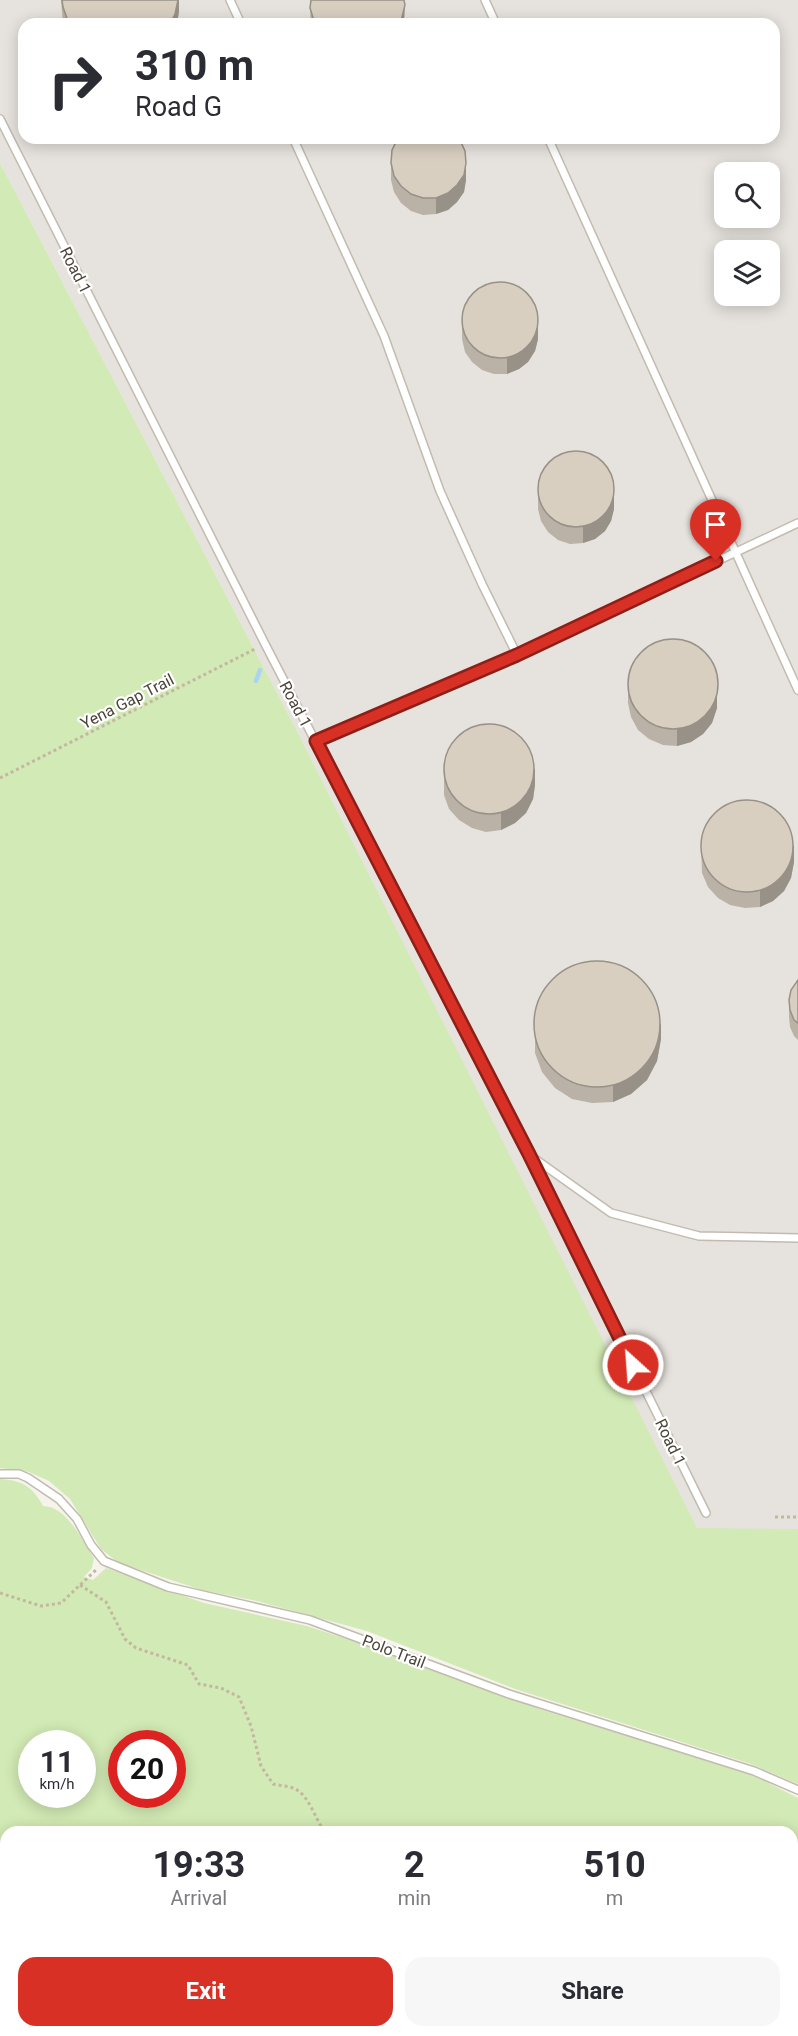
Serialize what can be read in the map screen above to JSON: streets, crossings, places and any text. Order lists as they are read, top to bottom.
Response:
{
  "streets": {
    "lane": ["Road 1", "Polo Trail"],
    "path": ["Yena Gap Trail"]
  },
  "crossings": [
    ["Road 1", "Yena Gap Trail"]
  ],
  "page": {
    "turn": ["310 m", "Road G"],
    "speed": "11 km/h",
    "limit": "20",
    "eta": [
      "19:33",
      "Arrival",
      "2",
      "min",
      "510",
      "m"
    ],
    "buttons": ["Exit", "Share"]
  }
}
